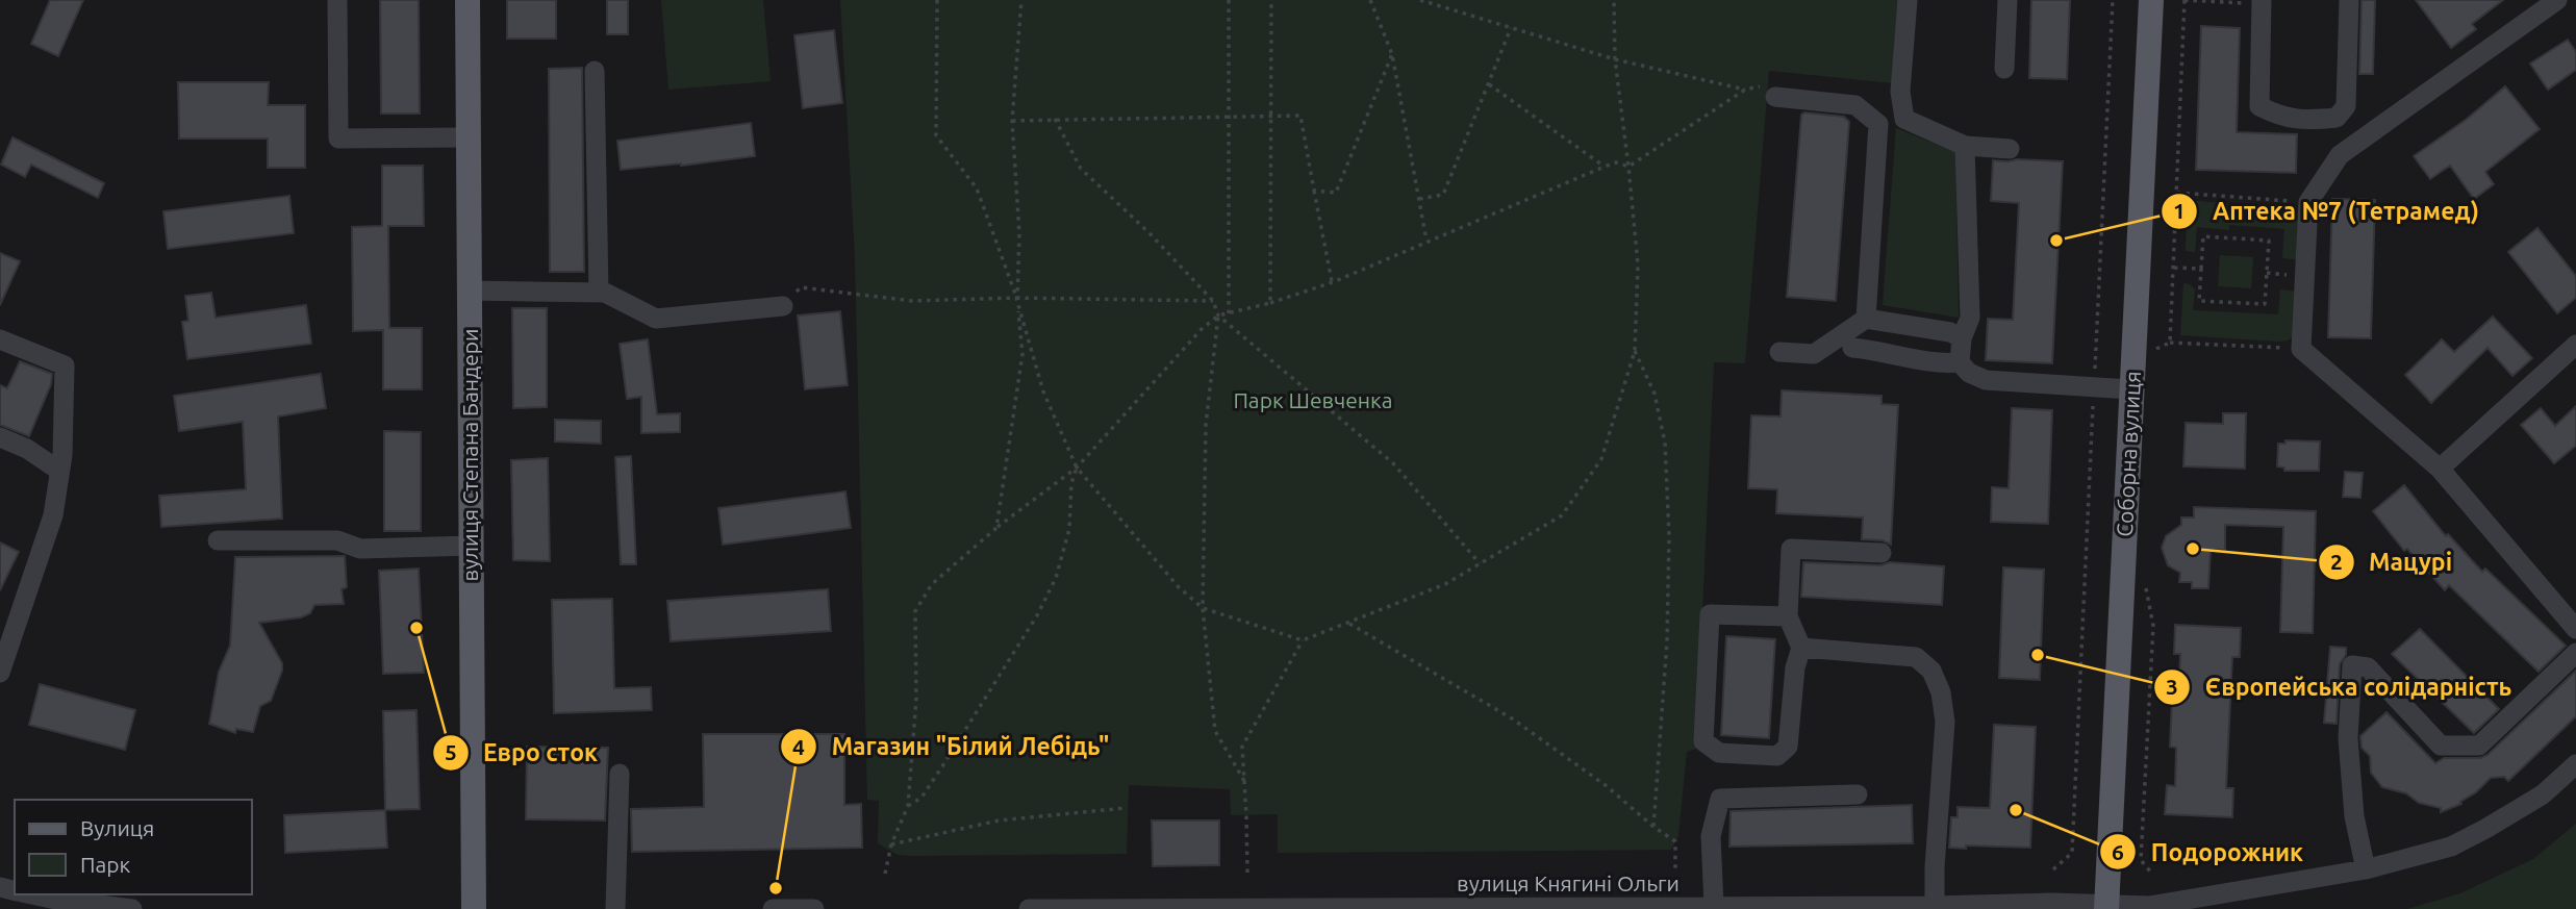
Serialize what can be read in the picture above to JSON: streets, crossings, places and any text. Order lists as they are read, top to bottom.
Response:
{
  "streets": {
    "main road": ["Соборна вулиця", "вулиця Степана Бандери"],
    "street": ["вулиця Княгині Ольги"]
  },
  "crossings": [
    ["Соборна вулиця", "вулиця Княгині Ольги"]
  ],
  "parks": ["Парк Шевченка"],
  "places": [
    "Аптека №7 (Тетрамед)",
    "Мацурі",
    "Евро сток",
    "Європейська солідарність",
    "Подорожник",
    "Магазин \"Білий Лебідь\""
  ],
  "legend": ["Вулиця", "Парк"]
}
